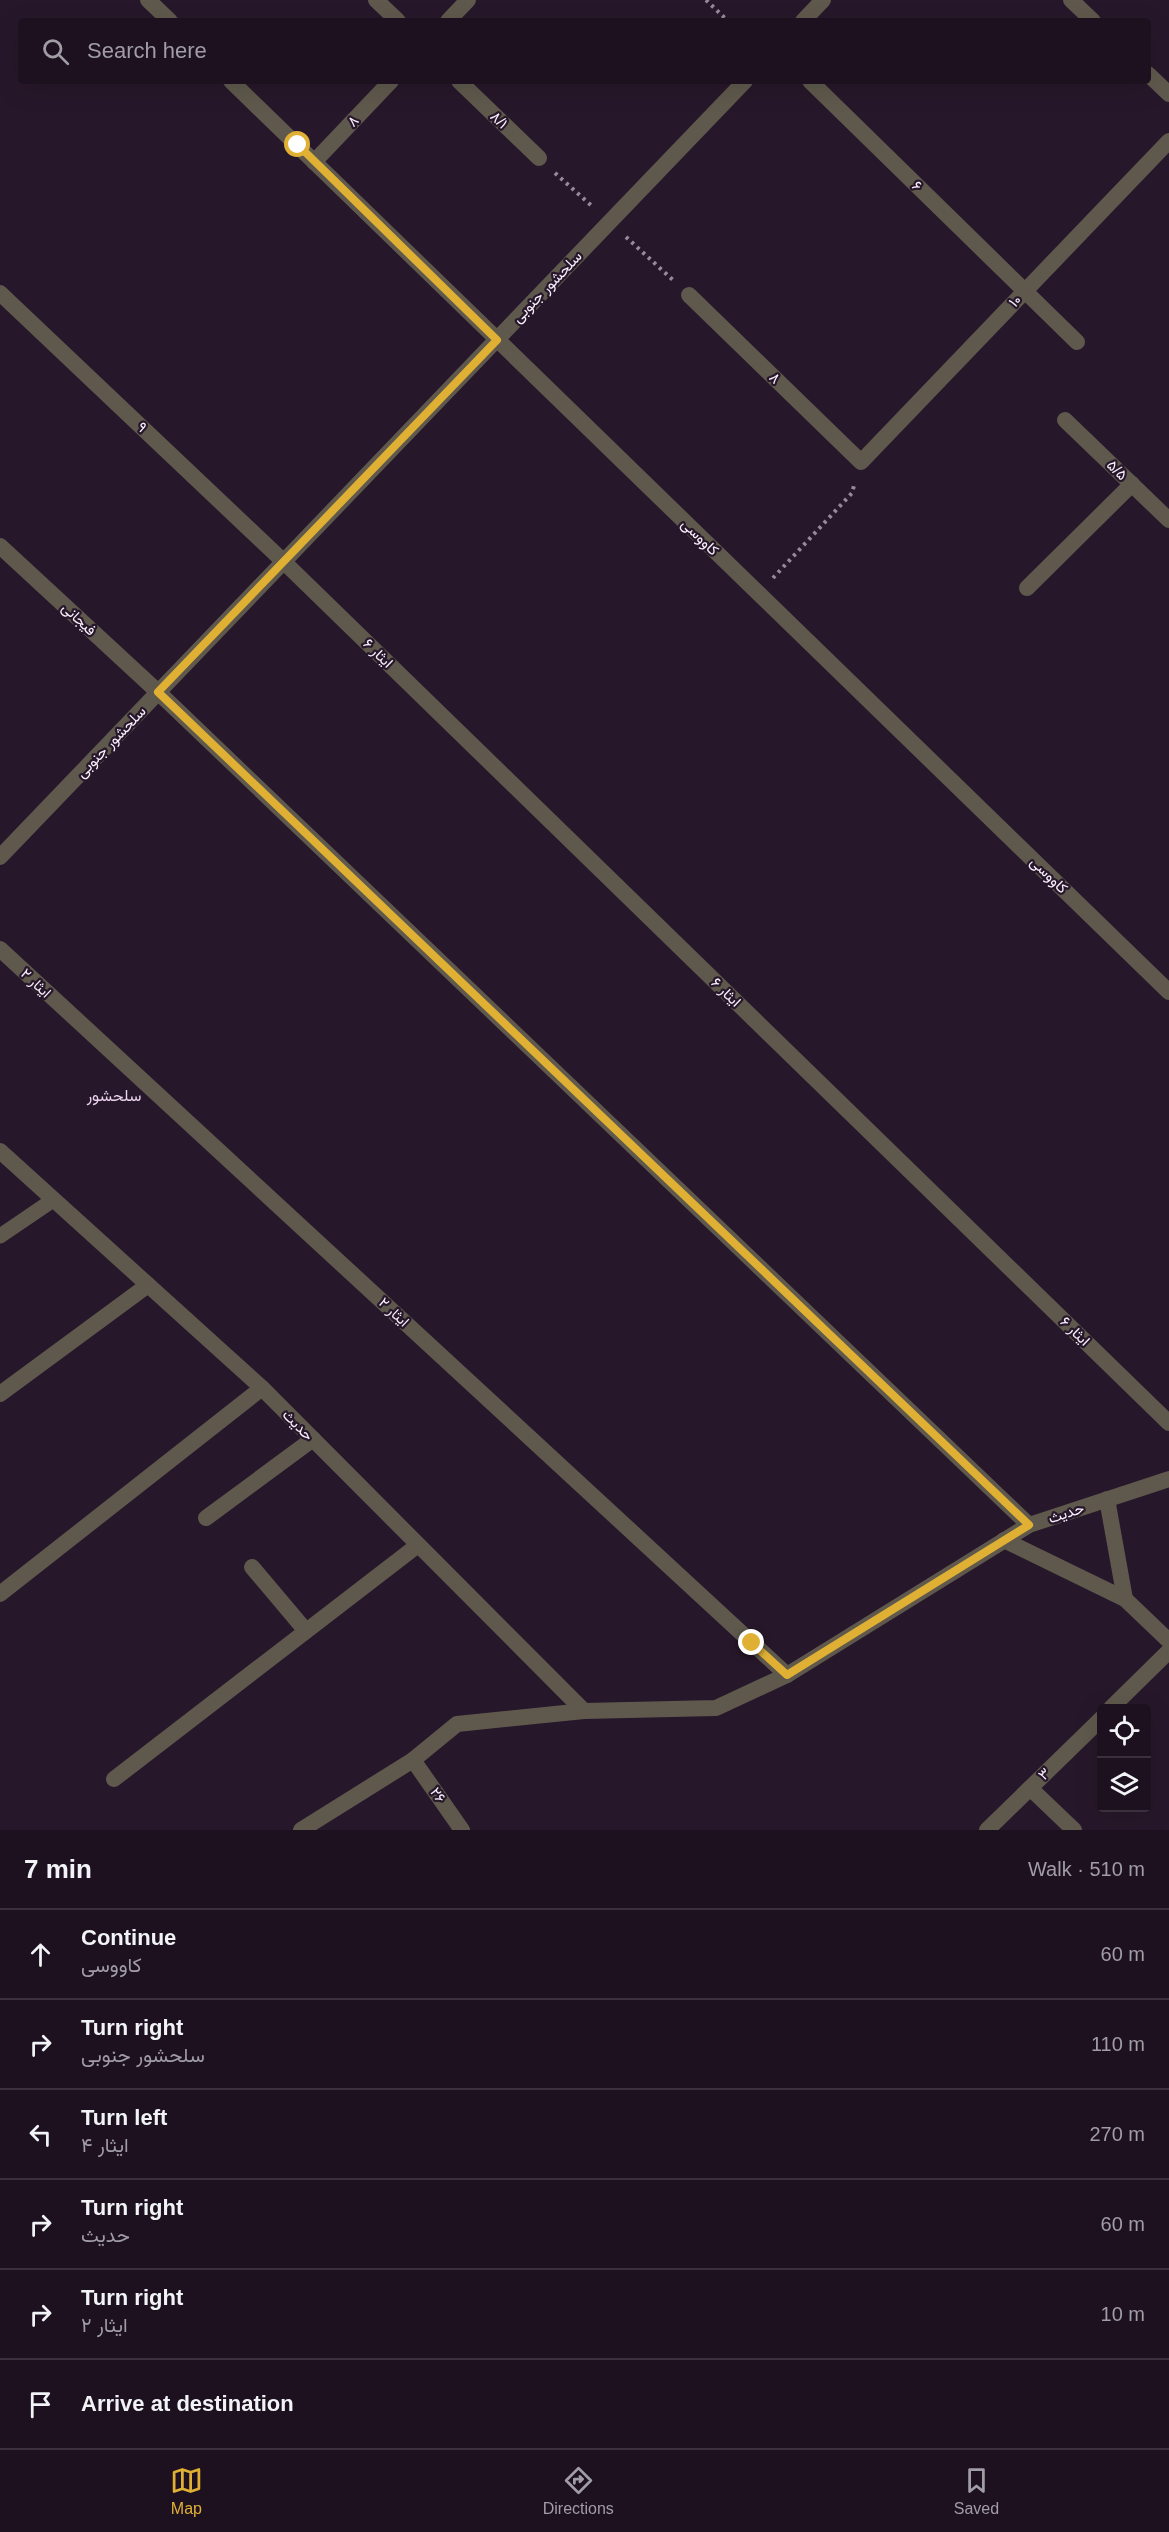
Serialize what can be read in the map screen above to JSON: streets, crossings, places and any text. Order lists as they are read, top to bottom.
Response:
{
  "streets": {
    "street": [
      "۸/۱",
      "۸",
      "۶",
      "سلحشور جنوبی",
      "۱۰",
      "۹",
      "۵/۵",
      "کاووسی",
      "فیجانی",
      "ایثار ۶",
      "ایثار ۲",
      "حدیث",
      "۳",
      "۲۶"
    ]
  },
  "crossings": [
    ["۸", "۱۰"],
    ["۸", "کاووسی"],
    ["۶", "۱۰"],
    ["سلحشور جنوبی", "۹"],
    ["سلحشور جنوبی", "کاووسی"],
    ["سلحشور جنوبی", "فیجانی"],
    ["سلحشور جنوبی", "ایثار ۶"],
    ["۹", "ایثار ۶"],
    ["فیجانی", "حدیث"],
    ["ایثار ۲", "حدیث"],
    ["حدیث", "۲۶"]
  ],
  "districts": ["سلحشور"],
  "page": {
    "search": "Search here",
    "heading": ["7 min", "Walk · 510 m"],
    "list": [
      ["Continue", "کاووسی", "60 m"],
      ["Turn right", "سلحشور جنوبی", "110 m"],
      ["Turn left", "ایثار ۴", "270 m"],
      ["Turn right", "حدیث", "60 m"],
      ["Turn right", "ایثار ۲", "10 m"],
      "Arrive at destination"
    ],
    "nav": ["Map", "Directions", "Saved"]
  }
}
